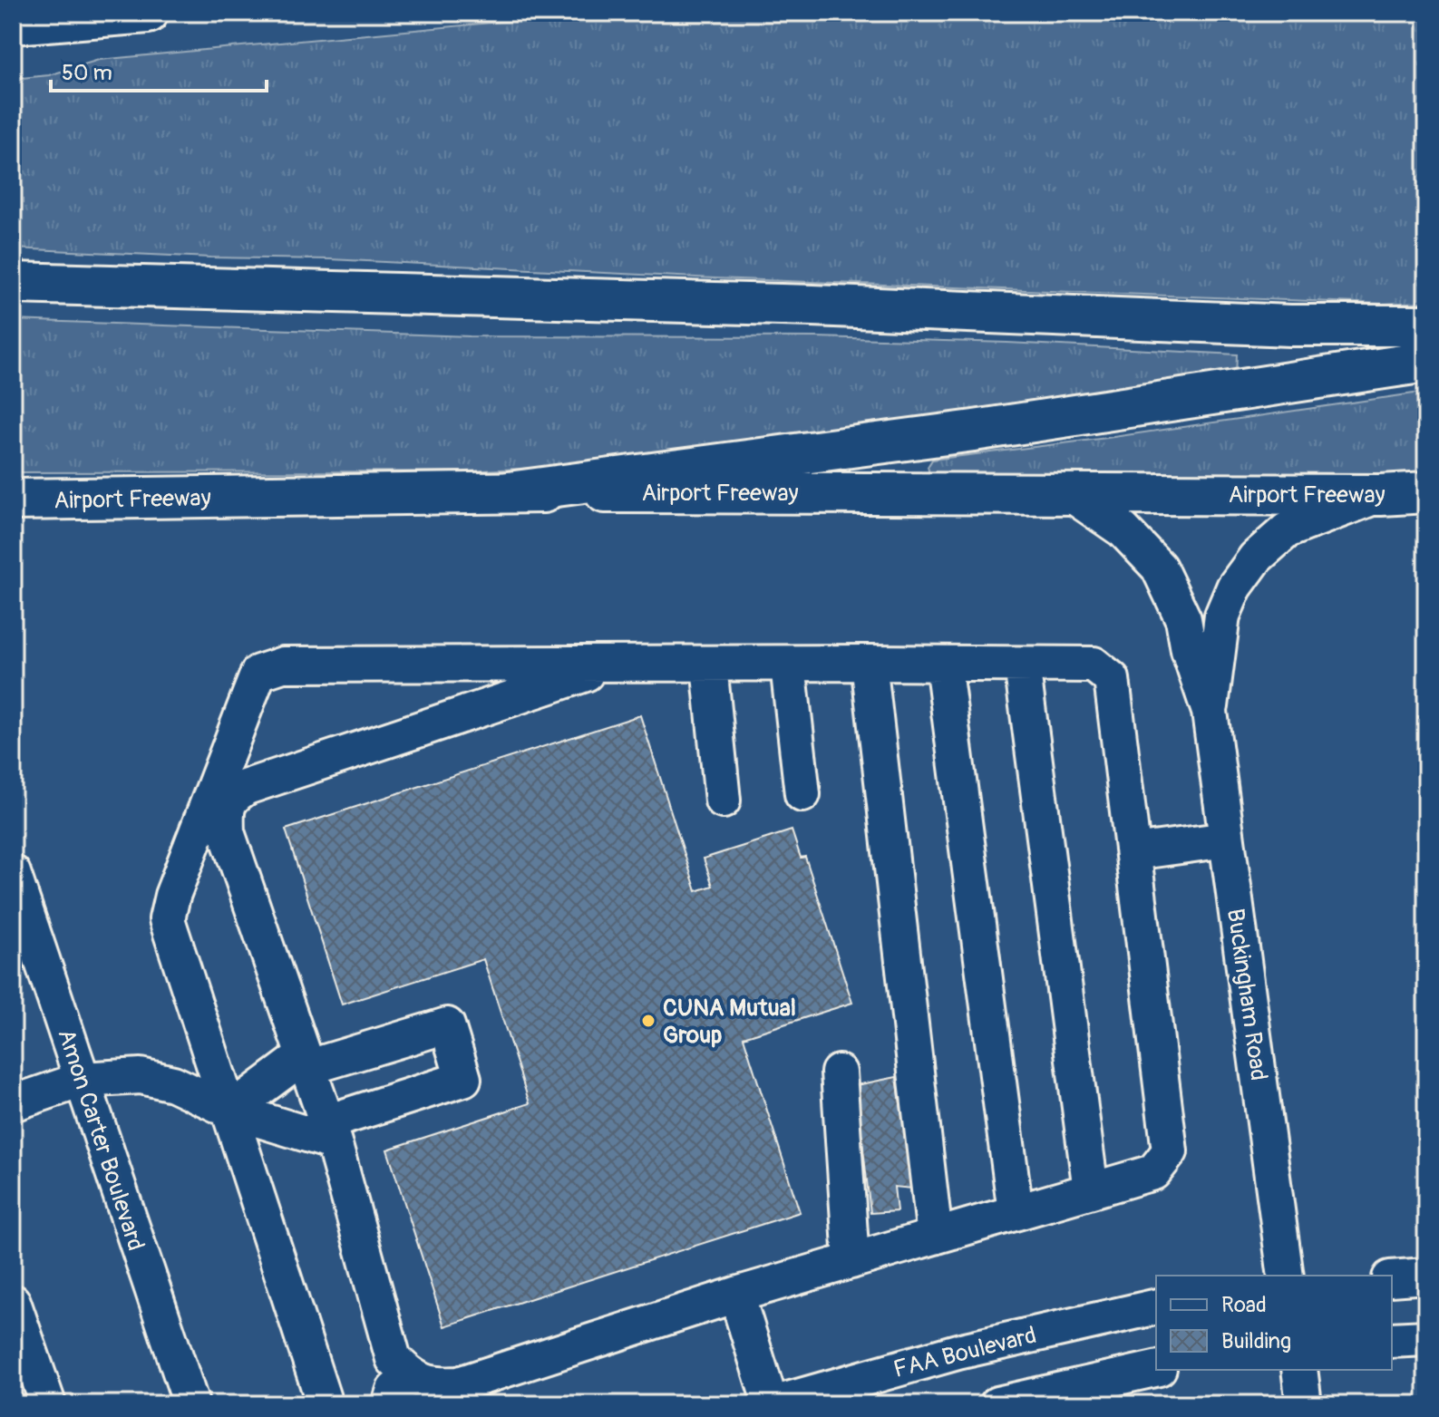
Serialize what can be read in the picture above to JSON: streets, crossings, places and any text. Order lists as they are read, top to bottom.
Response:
{
  "streets": {
    "main road": ["Airport Freeway"],
    "street": ["Buckingham Road", "Amon Carter Boulevard", "FAA Boulevard"]
  },
  "crossings": [
    ["Airport Freeway", "Buckingham Road"]
  ],
  "places": ["CUNA Mutual Group"],
  "legend": ["Road", "Building"],
  "scale_bar": "50 m"
}
